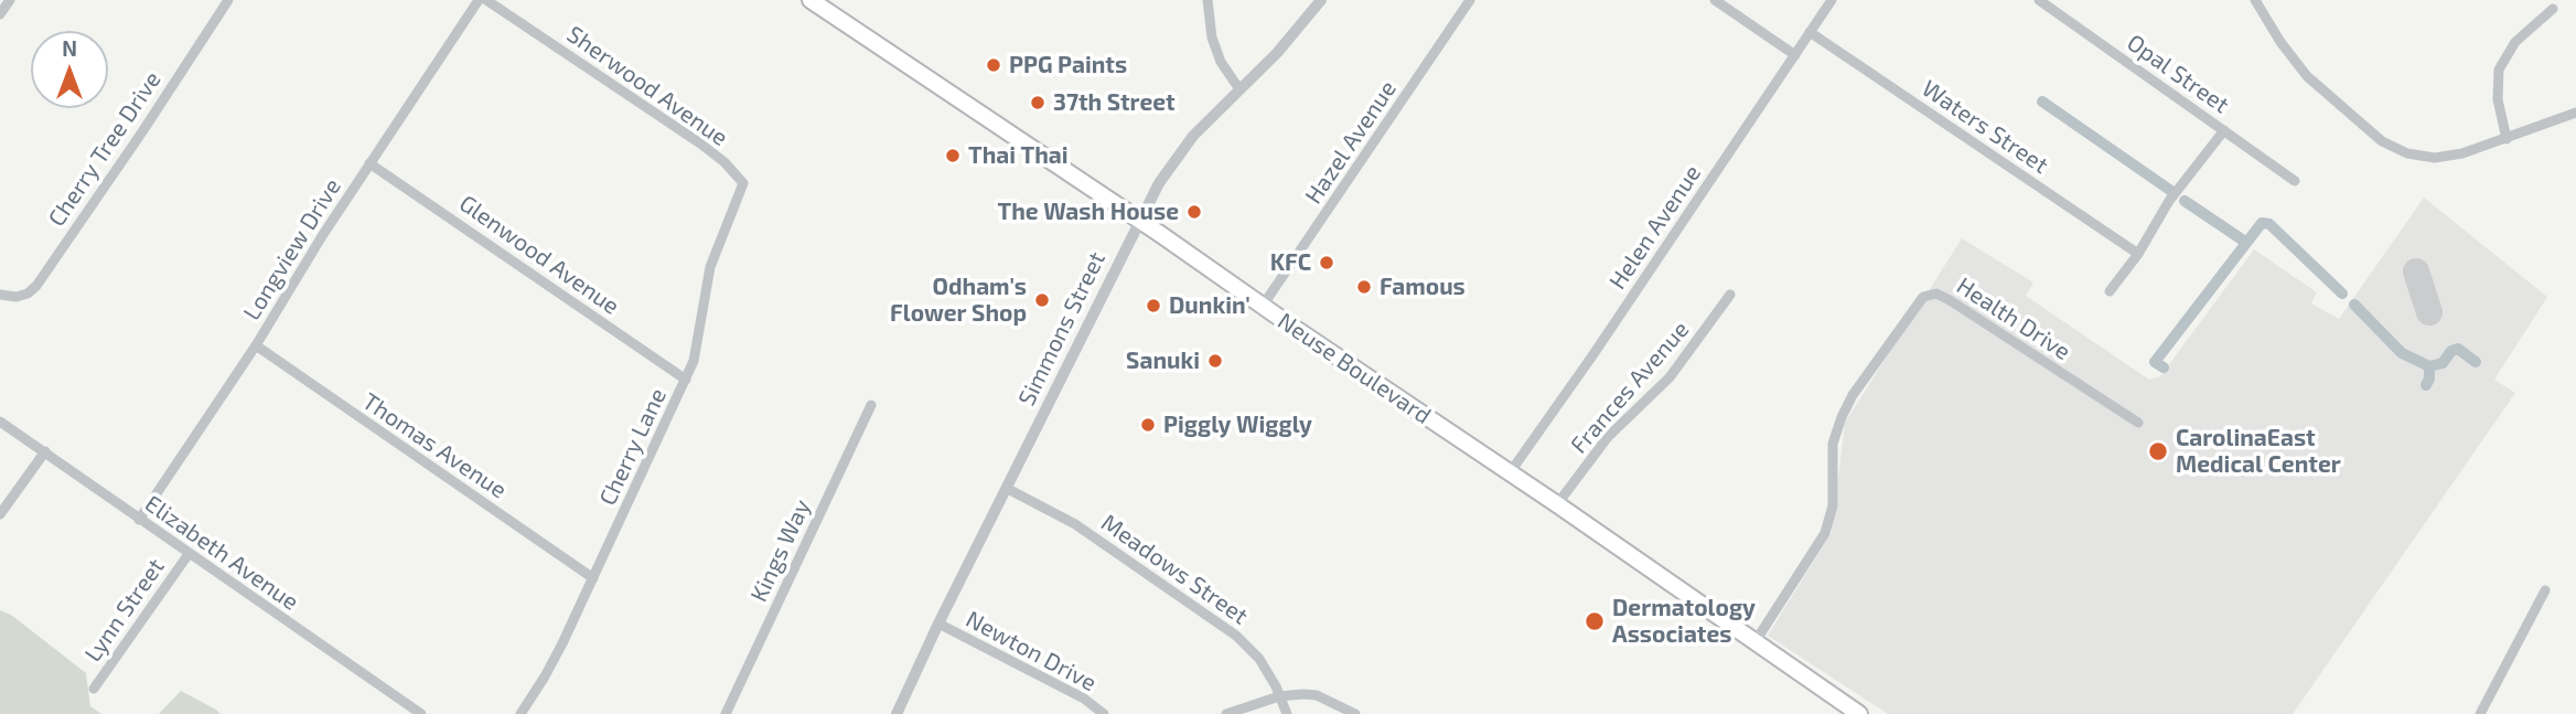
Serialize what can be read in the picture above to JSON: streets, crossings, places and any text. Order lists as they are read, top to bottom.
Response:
{
  "streets": {
    "main road": ["Neuse Boulevard"],
    "street": [
      "Opal Street",
      "Sherwood Avenue",
      "Waters Street",
      "Hazel Avenue",
      "Cherry Tree Drive",
      "Helen Avenue",
      "Longview Drive",
      "Glenwood Avenue",
      "Health Drive",
      "Simmons Street",
      "Frances Avenue",
      "Thomas Avenue",
      "Cherry Lane",
      "Kings Way",
      "Elizabeth Avenue",
      "Meadows Street",
      "Lynn Street",
      "Newton Drive"
    ]
  },
  "crossings": [
    ["Sherwood Avenue", "Cherry Lane"],
    ["Waters Street", "Helen Avenue"],
    ["Hazel Avenue", "Neuse Boulevard"],
    ["Helen Avenue", "Neuse Boulevard"],
    ["Longview Drive", "Glenwood Avenue"],
    ["Longview Drive", "Thomas Avenue"],
    ["Longview Drive", "Elizabeth Avenue"],
    ["Glenwood Avenue", "Cherry Lane"],
    ["Health Drive", "Neuse Boulevard"],
    ["Simmons Street", "Neuse Boulevard"],
    ["Simmons Street", "Meadows Street"],
    ["Simmons Street", "Newton Drive"],
    ["Neuse Boulevard", "Frances Avenue"],
    ["Thomas Avenue", "Cherry Lane"],
    ["Elizabeth Avenue", "Lynn Street"]
  ],
  "places": [
    "PPG Paints",
    "37th Street",
    "Thai Thai",
    "The Wash House",
    "KFC",
    "Famous",
    "Odham's Flower Shop",
    "Dunkin'",
    "Sanuki",
    "Piggly Wiggly",
    "CarolinaEast Medical Center",
    "Dermatology Associates"
  ],
  "north": "top"
}
